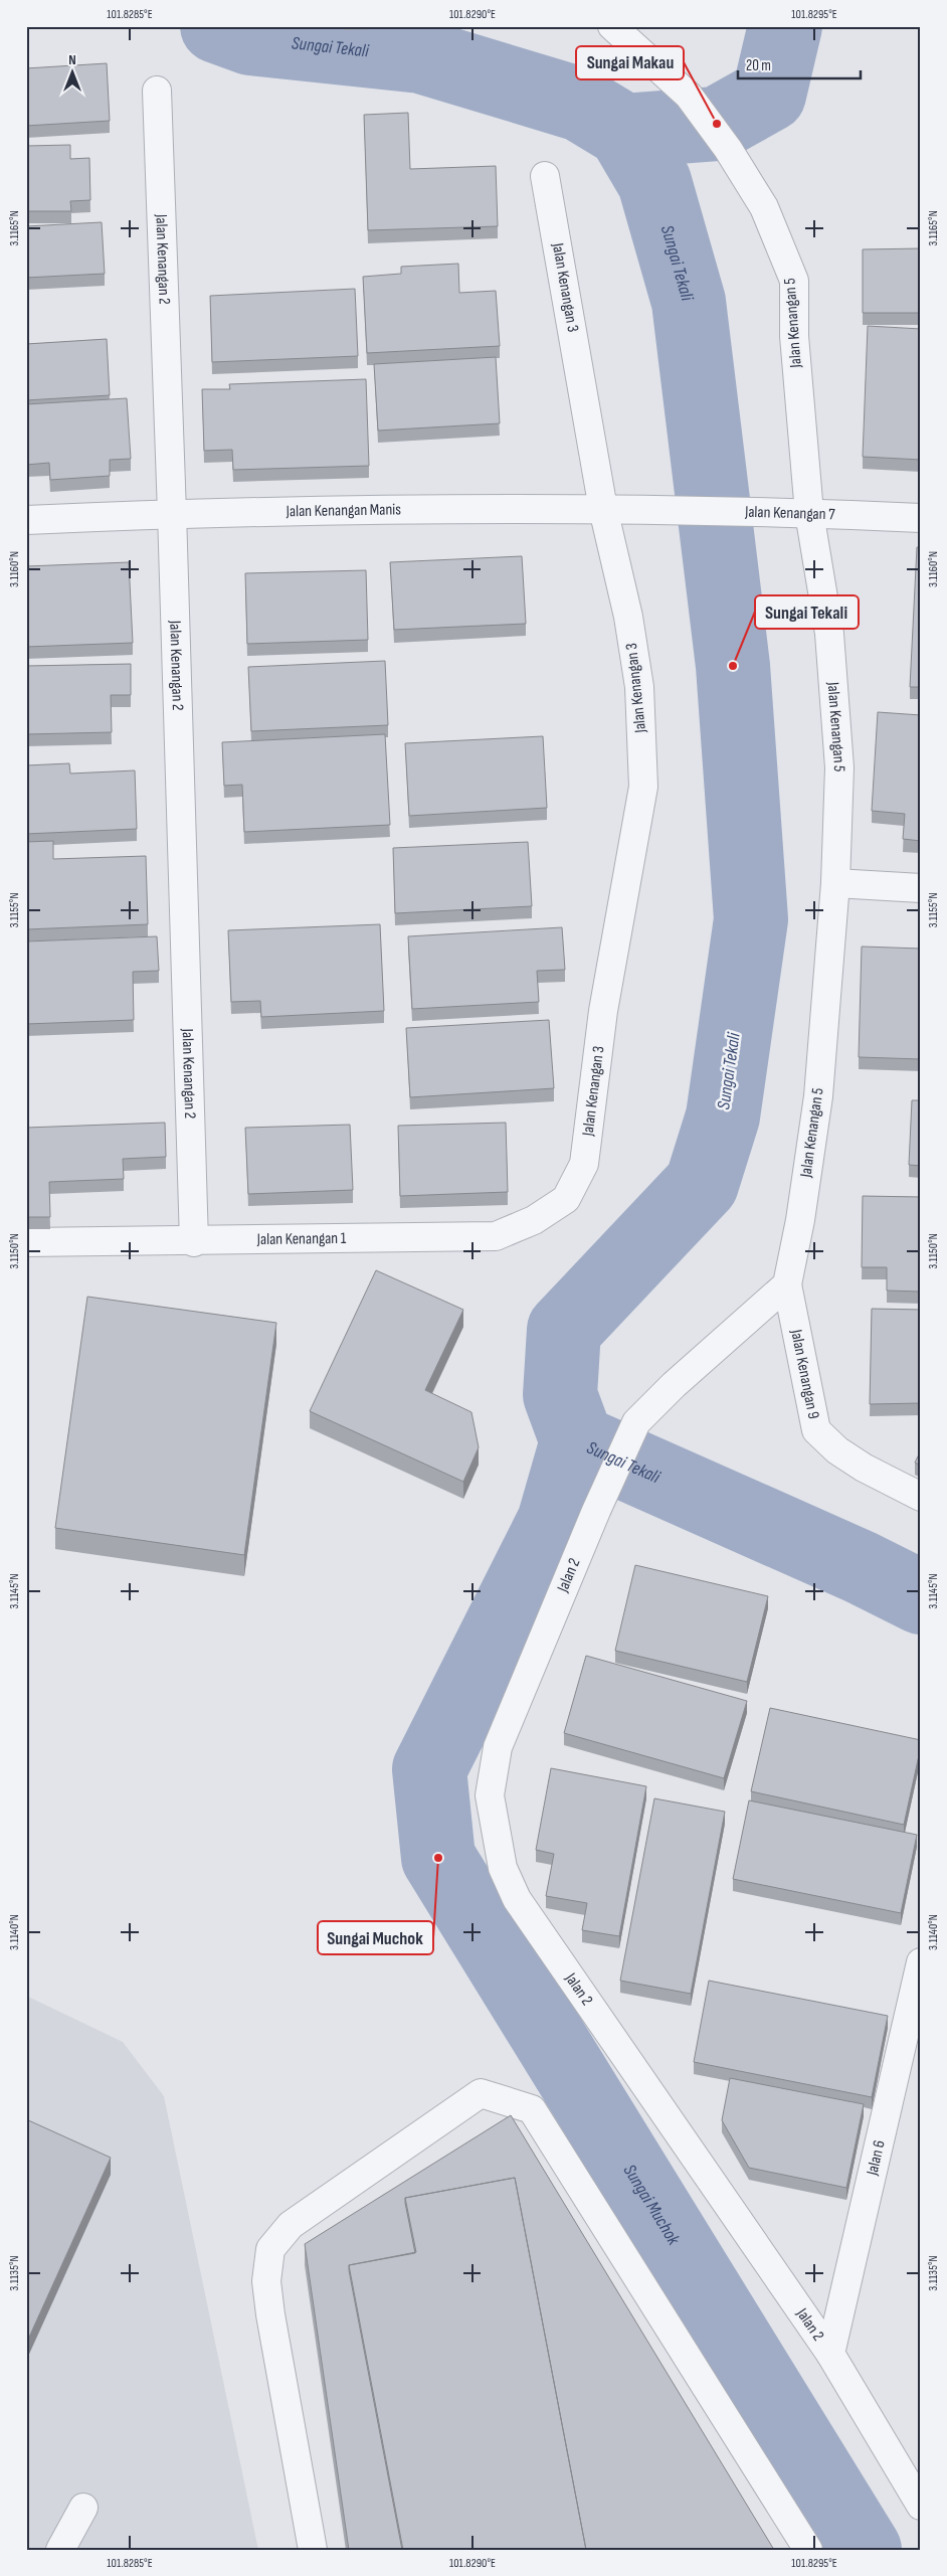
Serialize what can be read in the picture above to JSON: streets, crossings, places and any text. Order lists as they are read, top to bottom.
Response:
{
  "streets": {
    "street": [
      "Jalan Kenangan 2",
      "Jalan Kenangan 3",
      "Jalan Kenangan 5",
      "Jalan Kenangan Manis",
      "Jalan Kenangan 7",
      "Jalan Kenangan 1",
      "Jalan Kenangan 9",
      "Jalan 2",
      "Jalan 6"
    ]
  },
  "crossings": [
    ["Jalan Kenangan 2", "Jalan Kenangan Manis"],
    ["Jalan Kenangan 2", "Jalan Kenangan 1"],
    ["Jalan Kenangan 3", "Jalan Kenangan Manis"],
    ["Jalan Kenangan 3", "Jalan Kenangan 1"],
    ["Jalan Kenangan 5", "Jalan Kenangan 7"],
    ["Jalan Kenangan 5", "Jalan Kenangan 9"],
    ["Jalan Kenangan 5", "Jalan 2"],
    ["Jalan Kenangan Manis", "Jalan Kenangan 7"],
    ["Jalan Kenangan 9", "Jalan 2"],
    ["Jalan 2", "Jalan 6"]
  ],
  "water": ["Sungai Tekali", "Sungai Muchok"],
  "places": ["Sungai Makau", "Sungai Tekali", "Sungai Muchok"],
  "scale_bar": "20 m",
  "north": "top",
  "coordinates": [
    "101.8285°E",
    "101.8290°E",
    "101.8295°E",
    "3.1165°N",
    "3.1160°N",
    "3.1155°N",
    "3.1150°N",
    "3.1145°N",
    "3.1140°N",
    "3.1135°N"
  ]
}
